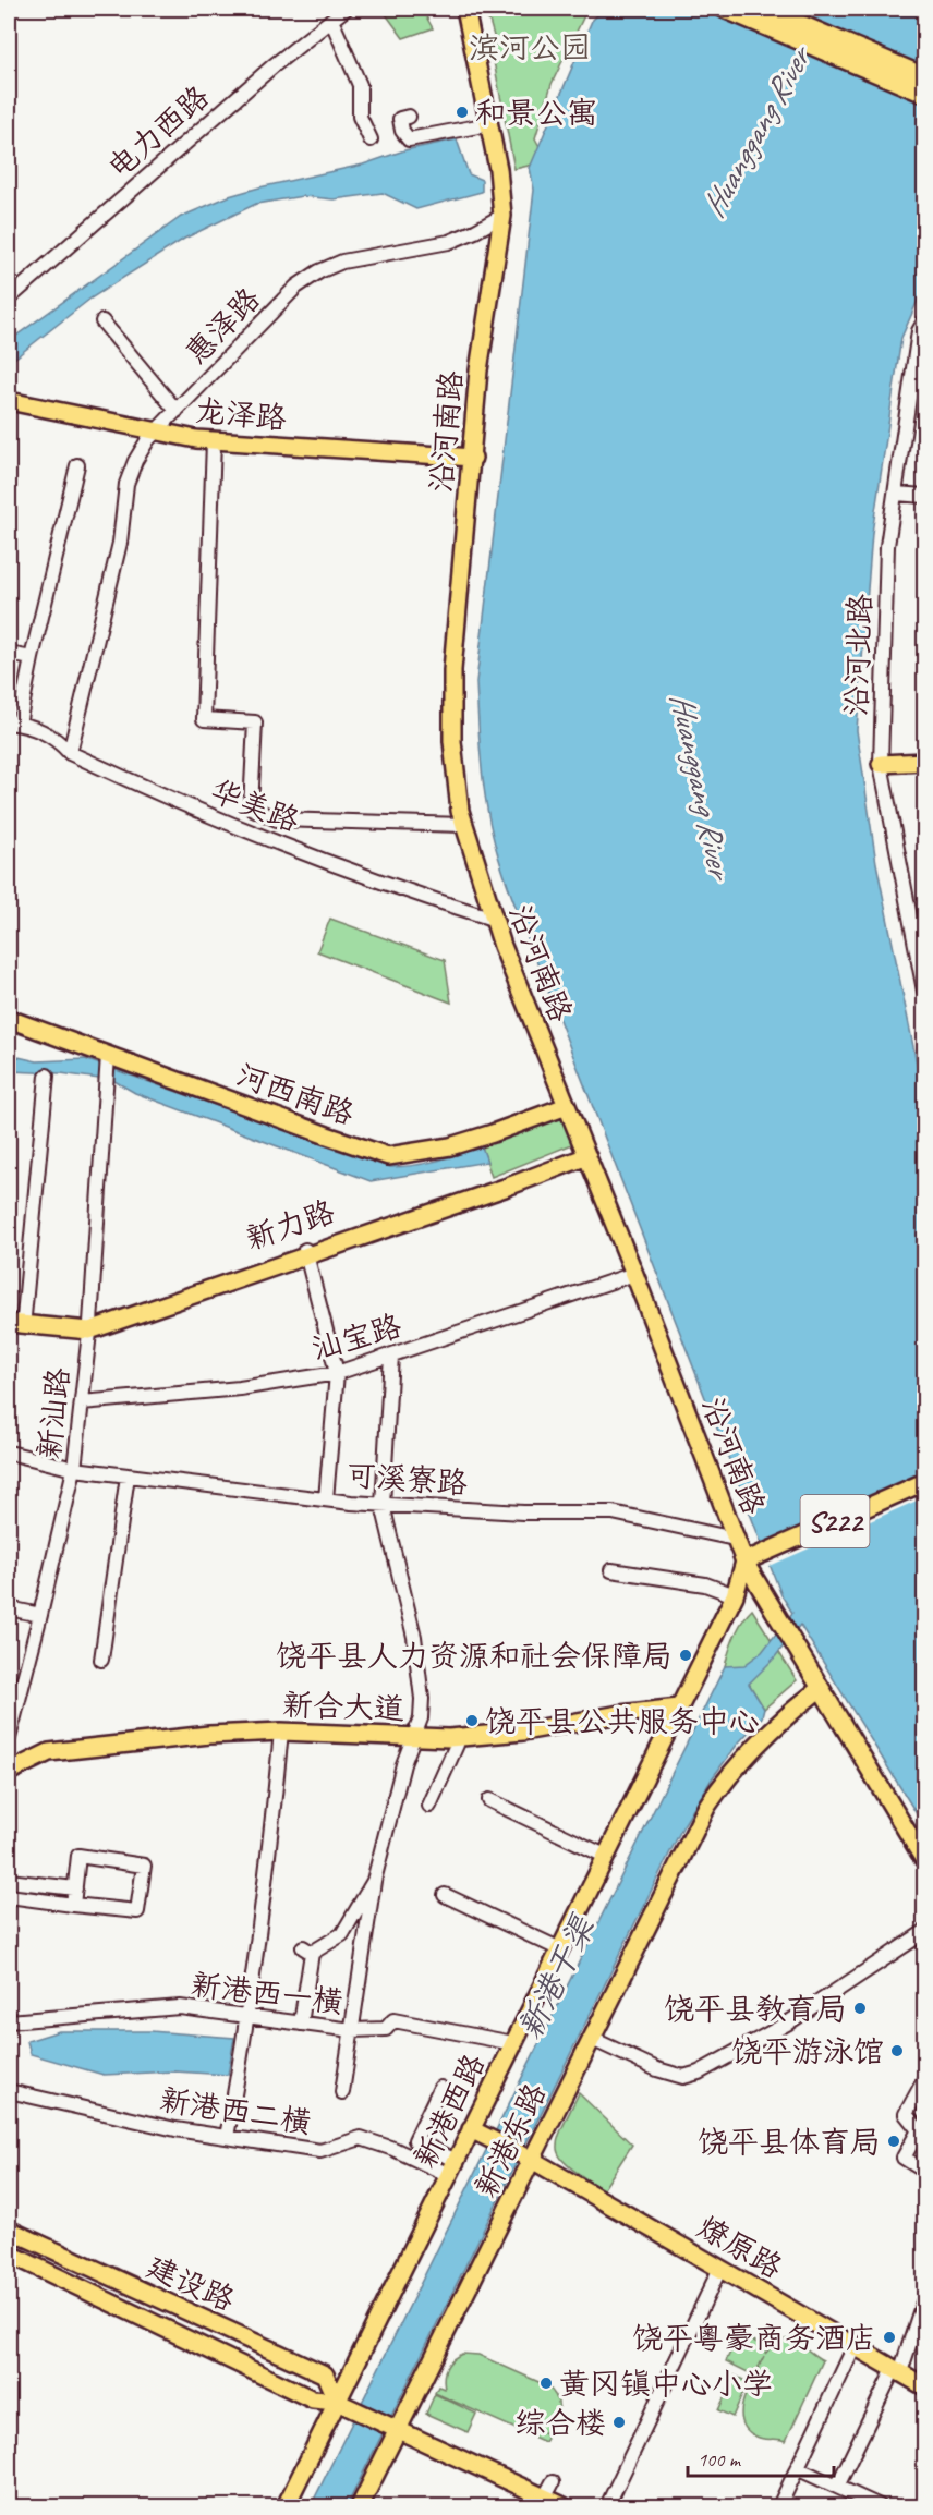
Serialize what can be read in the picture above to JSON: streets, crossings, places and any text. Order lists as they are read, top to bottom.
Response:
{
  "streets": {
    "main road": [
      "龙泽路",
      "沿河南路",
      "河西南路",
      "新力路",
      "S222",
      "新合大道",
      "新港西路",
      "新港东路",
      "燎原路",
      "建设路"
    ],
    "street": [
      "电力西路",
      "惠泽路",
      "沿河北路",
      "华美路",
      "汕宝路",
      "新汕路",
      "可溪寮路",
      "新港西一横",
      "新港西二横"
    ]
  },
  "crossings": [
    ["惠泽路", "龙泽路"],
    ["惠泽路", "沿河南路"],
    ["惠泽路", "华美路"],
    ["龙泽路", "沿河南路"],
    ["沿河南路", "华美路"],
    ["沿河南路", "河西南路"],
    ["沿河南路", "新力路"],
    ["沿河南路", "汕宝路"],
    ["沿河南路", "可溪寮路"],
    ["沿河南路", "S222"],
    ["沿河南路", "新港西路"],
    ["沿河南路", "新港东路"],
    ["河西南路", "新汕路"],
    ["新力路", "新汕路"],
    ["汕宝路", "新汕路"],
    ["新汕路", "可溪寮路"],
    ["S222", "新港西路"],
    ["新合大道", "新港西路"],
    ["新港西一横", "新港西路"],
    ["新港西二横", "新港西路"],
    ["新港西路", "燎原路"],
    ["新港西路", "建设路"],
    ["新港东路", "燎原路"],
    ["新港东路", "建设路"]
  ],
  "water": ["Huanggang River", "新港干渠"],
  "parks": ["滨河公园"],
  "places": [
    "和景公寓",
    "饶平县人力资源和社会保障局",
    "饶平县公共服务中心",
    "饶平县教育局",
    "饶平游泳馆",
    "饶平县体育局",
    "饶平粤豪商务酒店",
    "黄冈镇中心小学",
    "综合楼"
  ],
  "scale_bar": "100 m"
}
